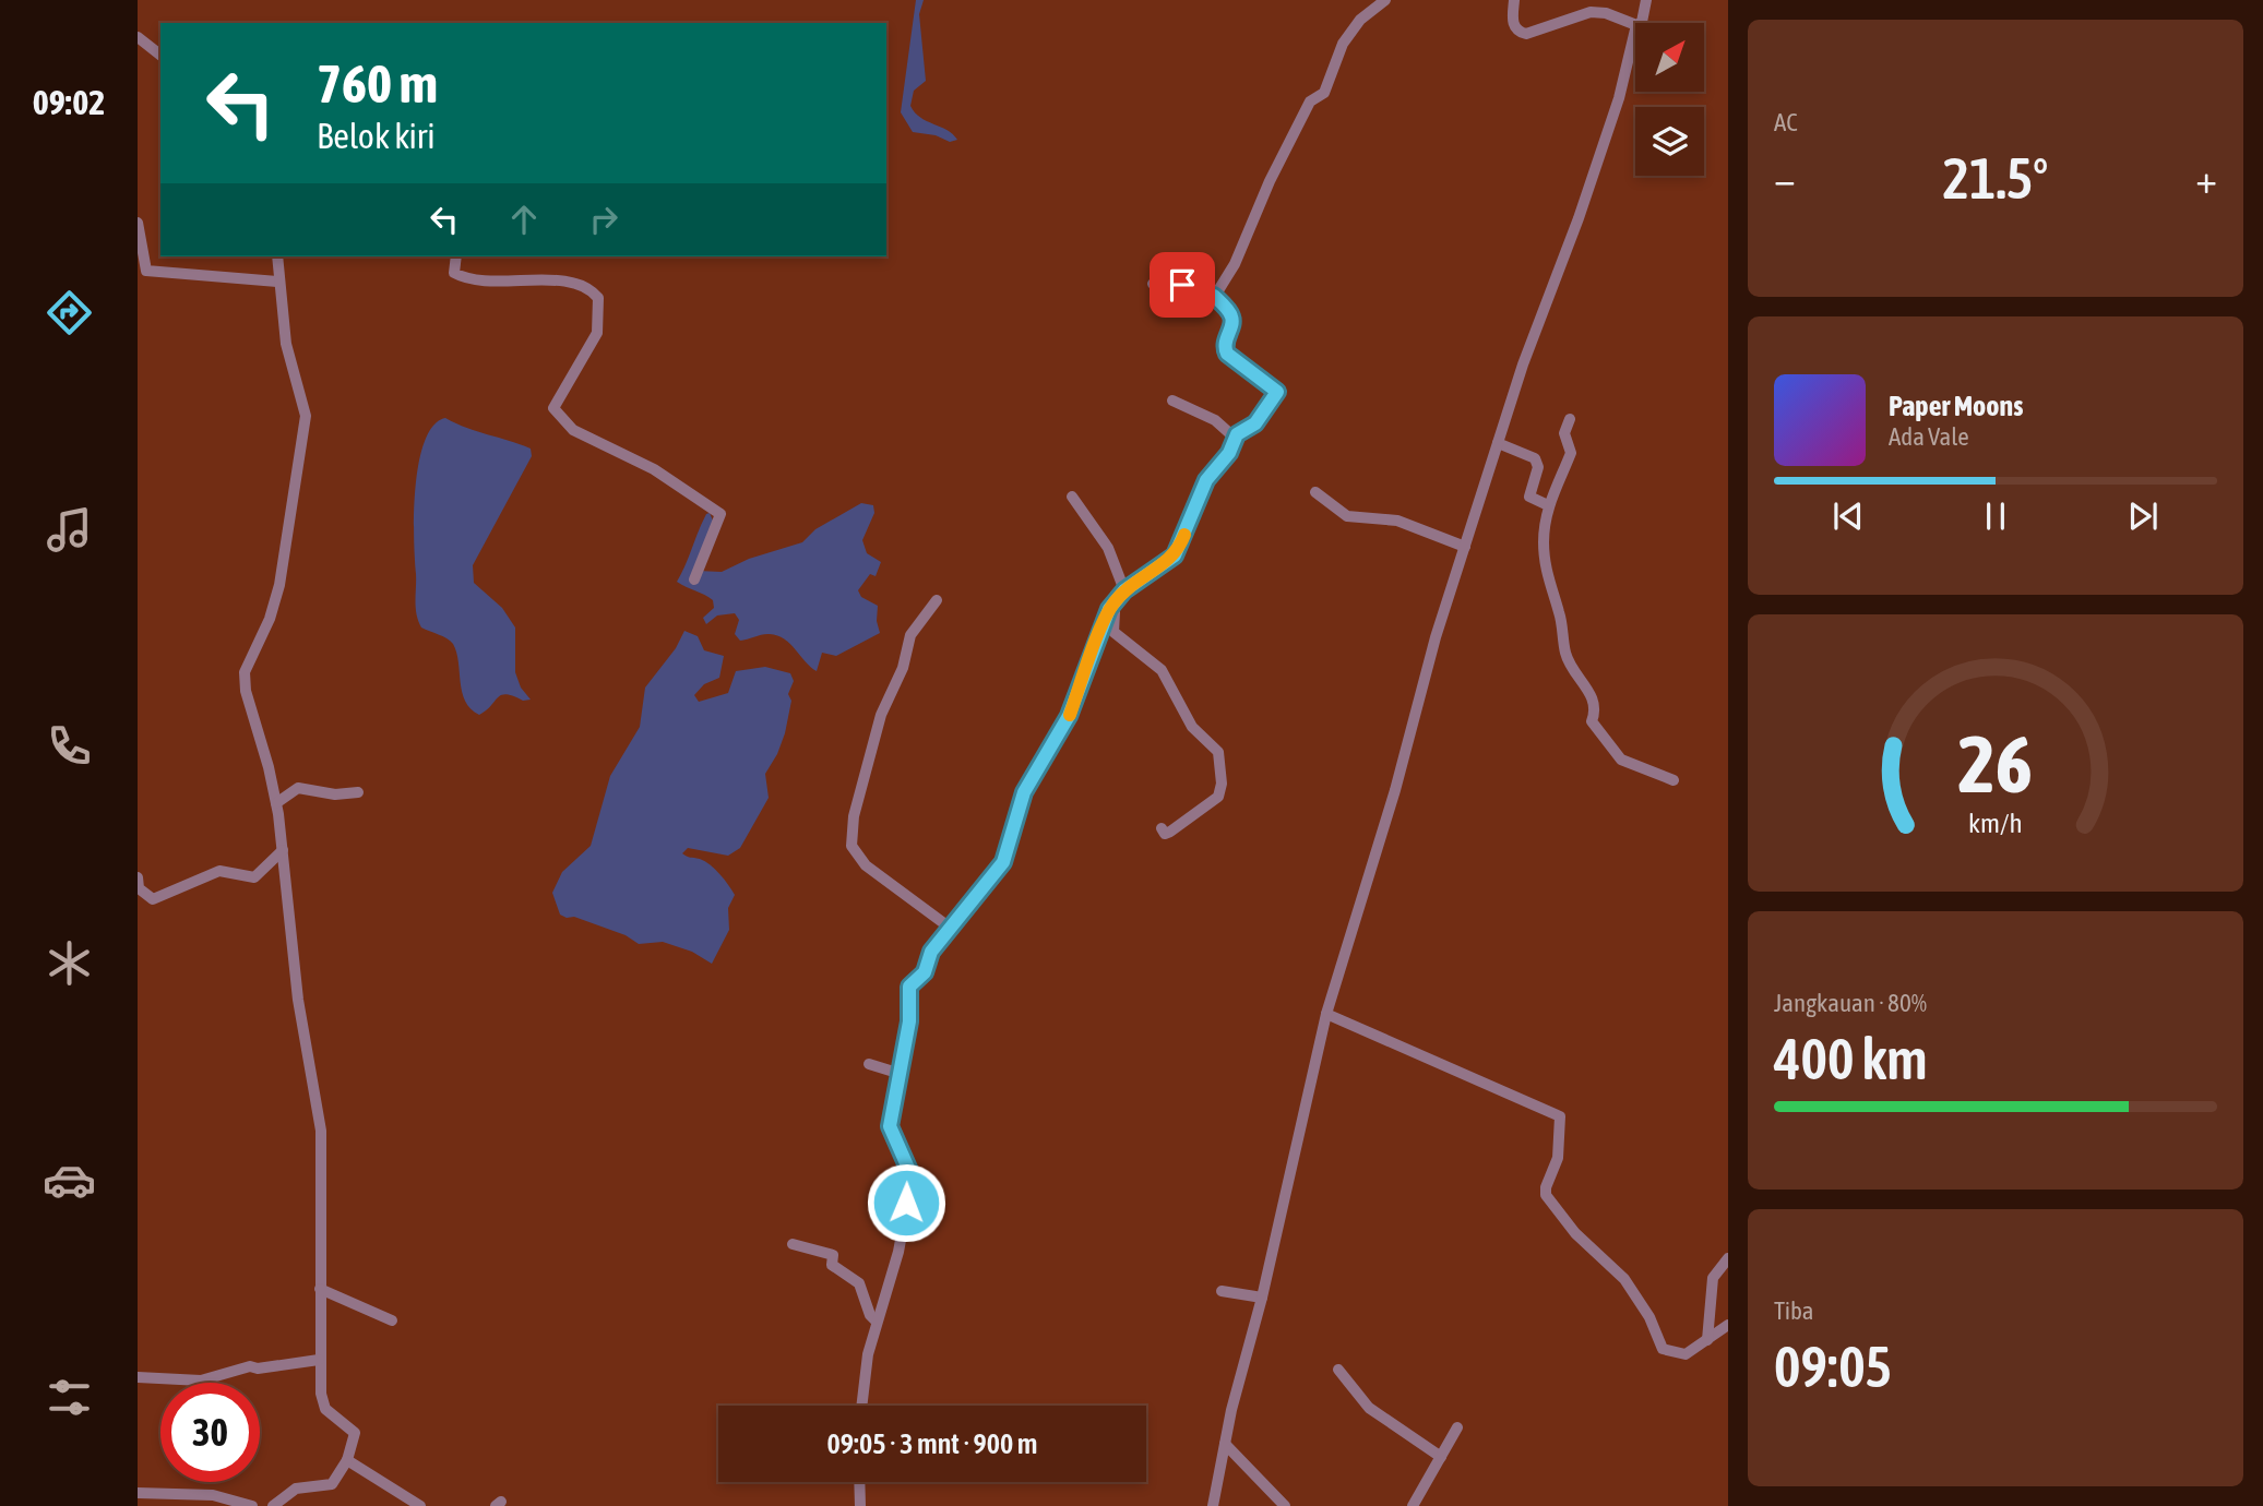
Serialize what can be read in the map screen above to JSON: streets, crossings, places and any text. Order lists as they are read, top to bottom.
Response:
{
  "north": "top right",
  "page": {
    "tabs": "09:02",
    "tile": [
      "AC",
      ["Jangkauan · 80%", "400 km"],
      ["Tiba", "09:05"]
    ],
    "turn": ["760 m", "Belok kiri"],
    "heat": ["−", "21.5°", "+"],
    "song": ["Paper Moons", "Ada Vale"],
    "limit": "30",
    "trip": "09:05 · 3 mnt · 900 m",
    "gauge": ["26", "km/h"]
  }
}
